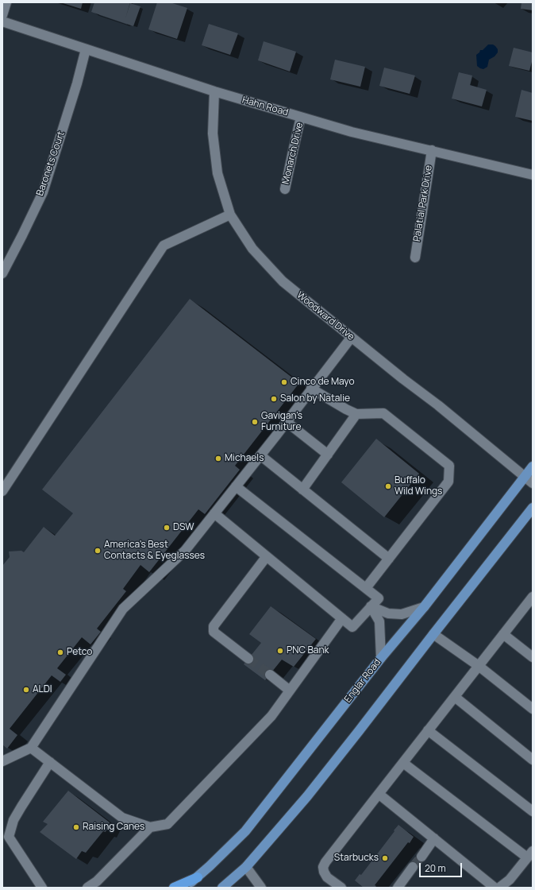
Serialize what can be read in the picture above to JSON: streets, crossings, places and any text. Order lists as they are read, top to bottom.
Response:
{
  "streets": {
    "main road": ["Englar Road"],
    "street": [
      "Hahn Road",
      "Monarch Drive",
      "Baronets Court",
      "Palatial Park Drive",
      "Woodward Drive"
    ]
  },
  "crossings": [
    ["Hahn Road", "Monarch Drive"],
    ["Hahn Road", "Baronets Court"],
    ["Hahn Road", "Palatial Park Drive"],
    ["Hahn Road", "Woodward Drive"],
    ["Woodward Drive", "Englar Road"]
  ],
  "places": [
    "Cinco de Mayo",
    "Salon by Natalie",
    "Gavigan's Furniture",
    "Michaels",
    "Buffalo Wild Wings",
    "DSW",
    "America's Best Contacts & Eyeglasses",
    "PNC Bank",
    "Petco",
    "ALDI",
    "Raising Canes",
    "Starbucks"
  ],
  "scale_bar": "20 m"
}
